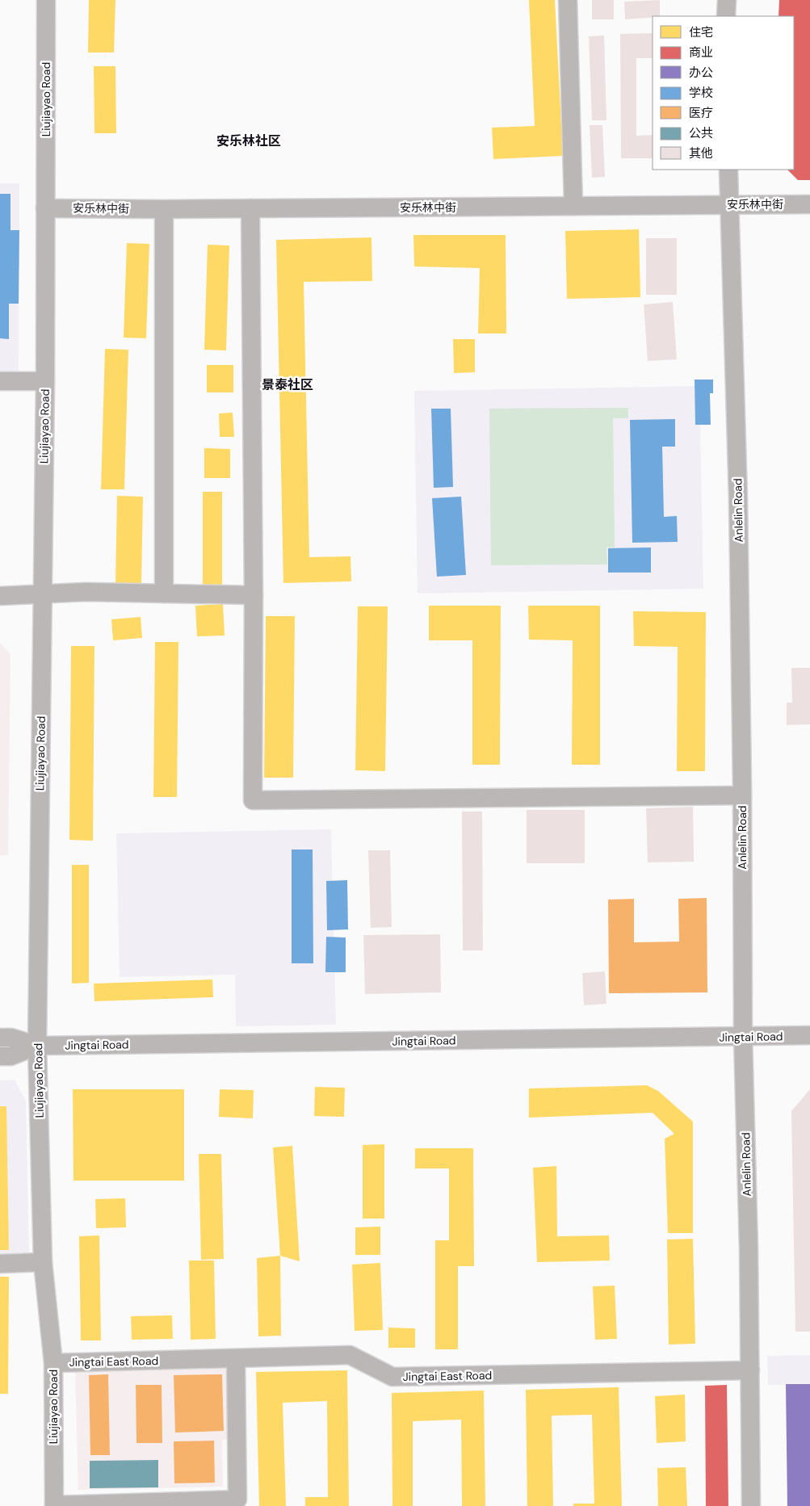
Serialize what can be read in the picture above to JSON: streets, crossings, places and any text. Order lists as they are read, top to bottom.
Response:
{
  "streets": {
    "street": [
      "Liujiayao Road",
      "安乐林中街",
      "Anlelin Road",
      "Jingtai Road",
      "Jingtai East Road"
    ]
  },
  "crossings": [
    ["Liujiayao Road", "安乐林中街"],
    ["Liujiayao Road", "Jingtai Road"],
    ["Liujiayao Road", "Jingtai East Road"],
    ["安乐林中街", "Anlelin Road"],
    ["Anlelin Road", "Jingtai Road"],
    ["Anlelin Road", "Jingtai East Road"]
  ],
  "districts": ["安乐林社区", "景泰社区"],
  "legend": [
    "住宅",
    "商业",
    "办公",
    "学校",
    "医疗",
    "公共",
    "其他"
  ]
}
